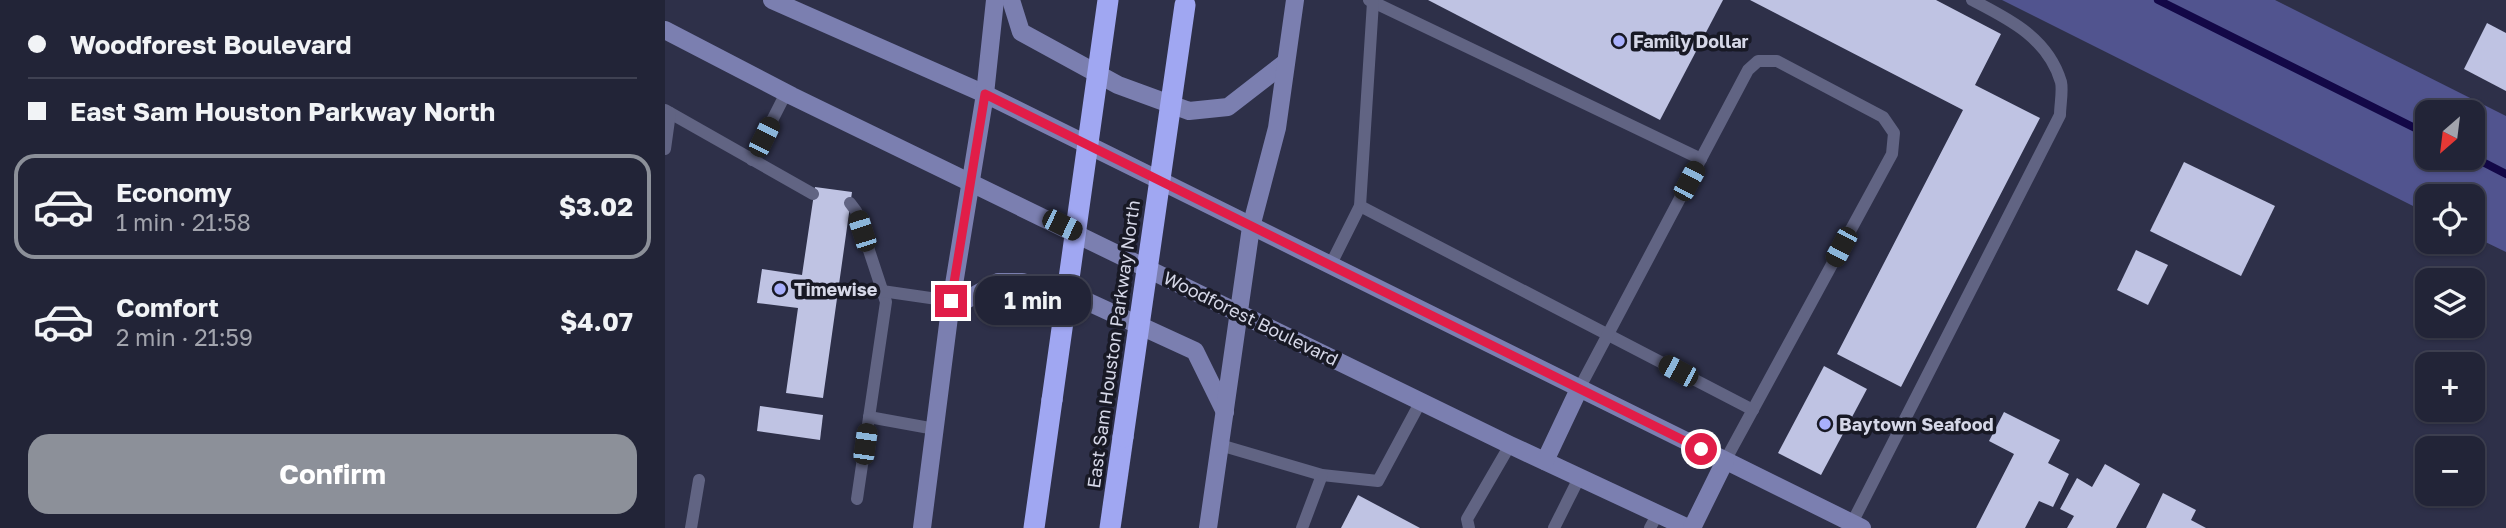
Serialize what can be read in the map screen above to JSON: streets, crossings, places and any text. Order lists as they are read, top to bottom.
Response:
{
  "streets": {
    "highway": ["East Sam Houston Parkway North"],
    "main road": ["Woodforest Boulevard"]
  },
  "places": ["Family Dollar", "Timewise", "Baytown Seafood"],
  "north": "bottom left",
  "page": {
    "banner": ["Woodforest Boulevard", "East Sam Houston Parkway North"],
    "map_buttons": ["+", "−"],
    "list": [
      {
        "name": "Economy",
        "note": "1 min · 21:58",
        "value": "$3.02"
      },
      {
        "name": "Comfort",
        "note": "2 min · 21:59",
        "value": "$4.07"
      }
    ],
    "bubble": "1 min",
    "buttons": "Confirm"
  }
}
